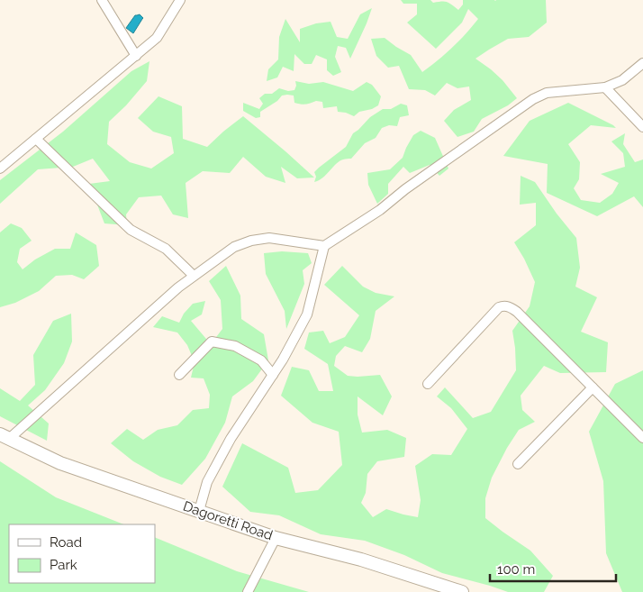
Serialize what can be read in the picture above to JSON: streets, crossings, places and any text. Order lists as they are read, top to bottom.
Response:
{
  "streets": {
    "main road": ["Dagoretti Road"]
  },
  "legend": ["Road", "Park"],
  "scale_bar": "100 m"
}
